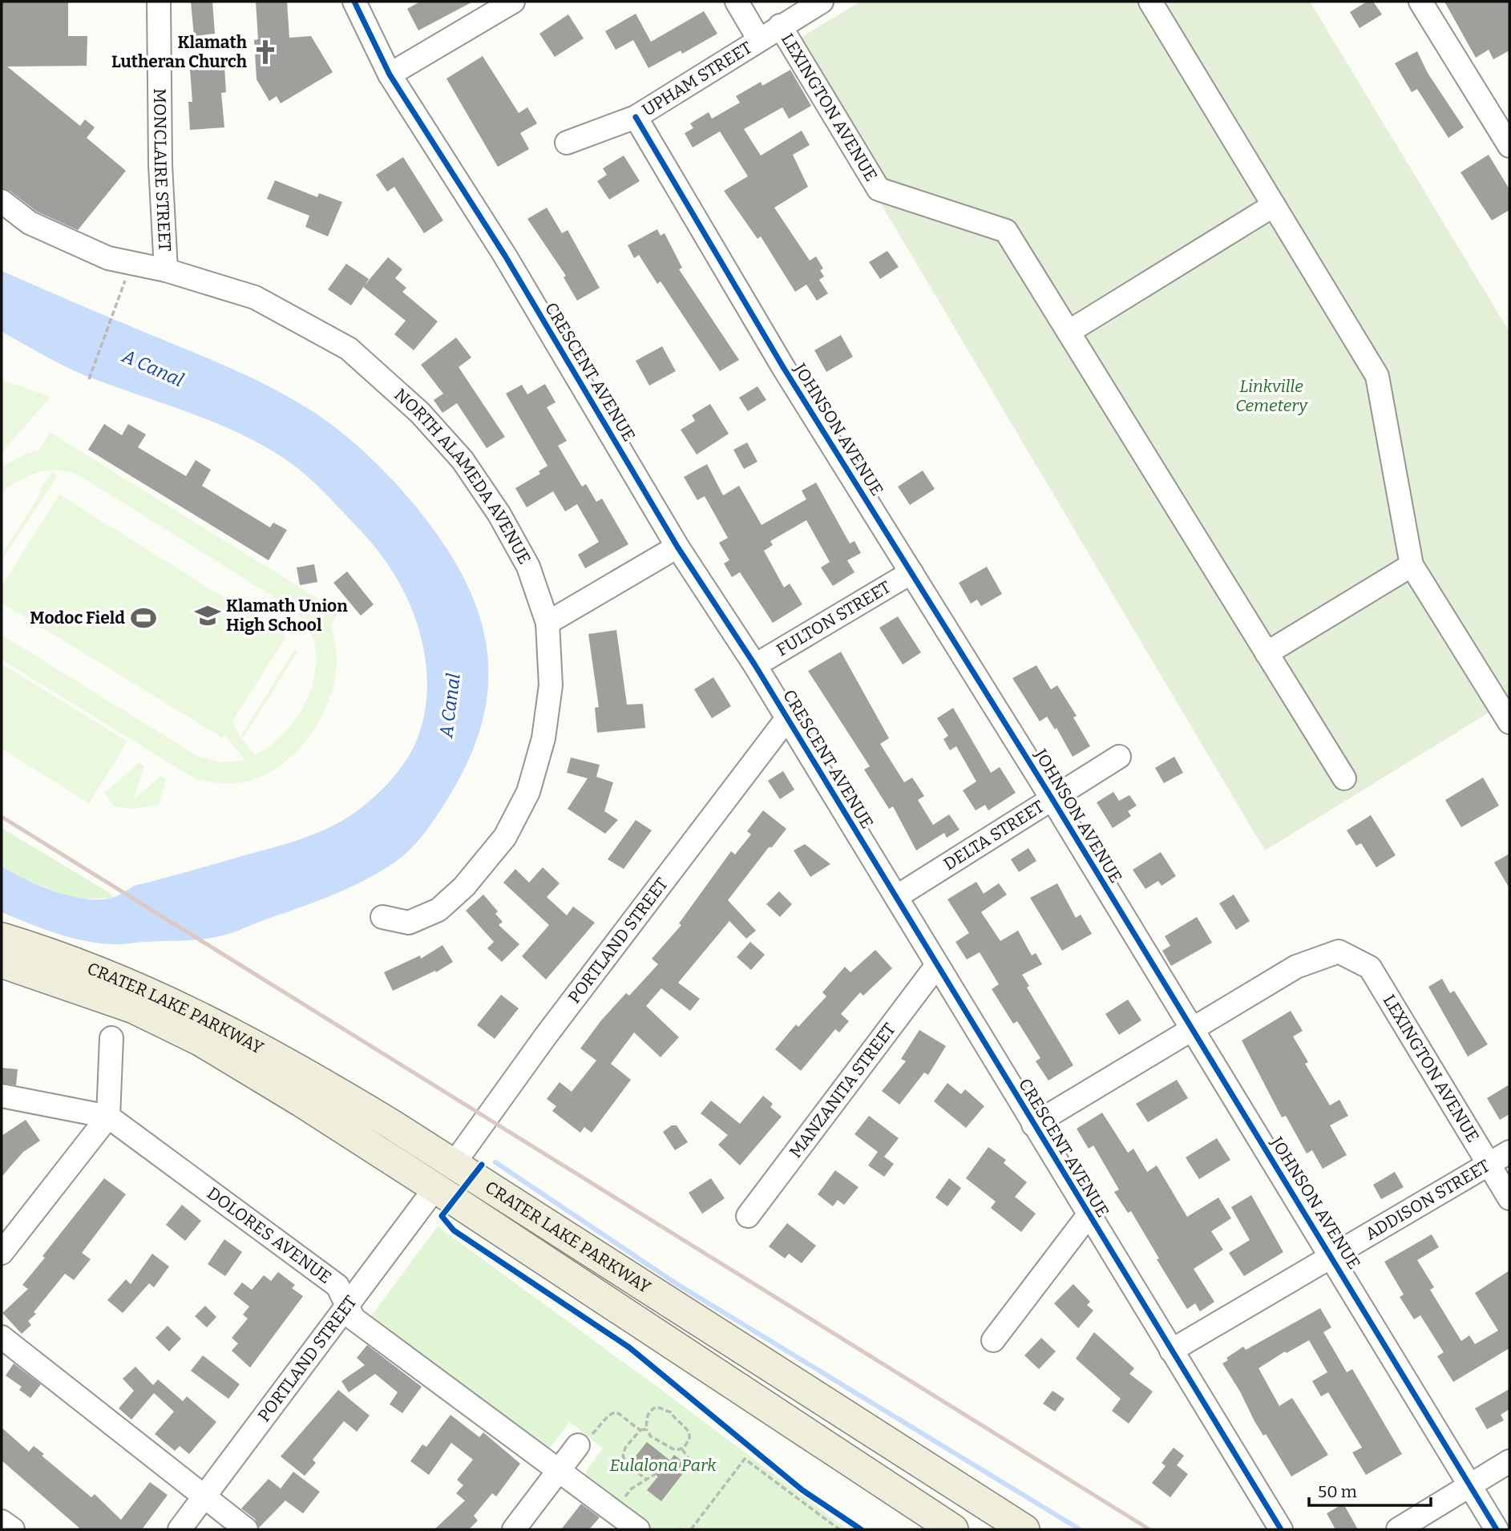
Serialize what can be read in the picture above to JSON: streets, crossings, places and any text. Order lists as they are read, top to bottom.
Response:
{
  "streets": {
    "main road": ["CRATER LAKE PARKWAY"],
    "street": [
      "UPHAM STREET",
      "LEXINGTON AVENUE",
      "MONCLAIRE STREET",
      "CRESCENT AVENUE",
      "JOHNSON AVENUE",
      "NORTH ALAMEDA AVENUE",
      "FULTON STREET",
      "DELTA STREET",
      "PORTLAND STREET",
      "MANZANITA STREET",
      "ADDISON STREET",
      "DOLORES AVENUE"
    ]
  },
  "crossings": [
    ["UPHAM STREET", "LEXINGTON AVENUE"],
    ["UPHAM STREET", "JOHNSON AVENUE"],
    ["LEXINGTON AVENUE", "JOHNSON AVENUE"],
    ["LEXINGTON AVENUE", "ADDISON STREET"],
    ["MONCLAIRE STREET", "NORTH ALAMEDA AVENUE"],
    ["CRESCENT AVENUE", "FULTON STREET"],
    ["CRESCENT AVENUE", "DELTA STREET"],
    ["CRESCENT AVENUE", "PORTLAND STREET"],
    ["CRESCENT AVENUE", "MANZANITA STREET"],
    ["CRESCENT AVENUE", "ADDISON STREET"],
    ["JOHNSON AVENUE", "FULTON STREET"],
    ["JOHNSON AVENUE", "DELTA STREET"],
    ["JOHNSON AVENUE", "ADDISON STREET"],
    ["PORTLAND STREET", "CRATER LAKE PARKWAY"],
    ["PORTLAND STREET", "DOLORES AVENUE"]
  ],
  "water": ["A Canal"],
  "parks": ["Linkville Cemetery", "Eulalona Park"],
  "places": {
    "church": ["Klamath Lutheran Church"],
    "school or university": ["Klamath Union High School"],
    "sports": ["Modoc Field"]
  },
  "scale_bar": "50 m"
}
